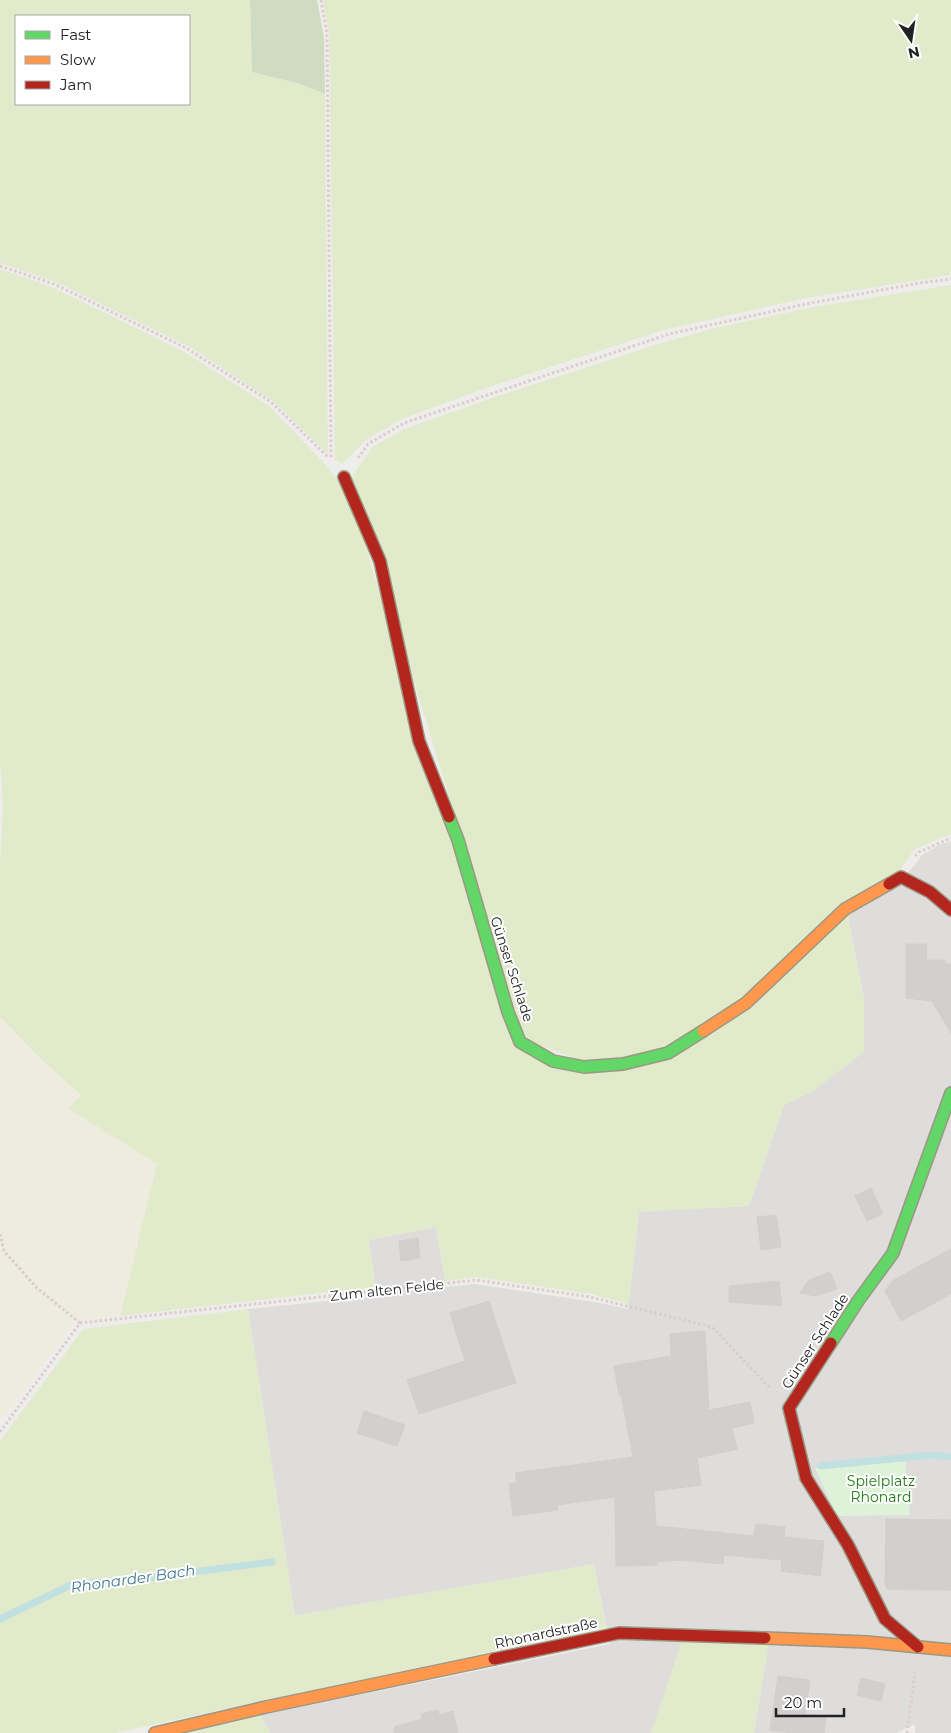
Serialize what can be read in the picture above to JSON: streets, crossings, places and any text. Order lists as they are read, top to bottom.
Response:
{
  "streets": {
    "street": ["Günser Schlade", "Rhonardstraße"],
    "path": ["Zum alten Felde"]
  },
  "crossings": [
    ["Günser Schlade", "Zum alten Felde"],
    ["Günser Schlade", "Rhonardstraße"]
  ],
  "water": ["Rhonarder Bach"],
  "parks": ["Spielplatz Rhonard"],
  "legend": ["Fast", "Slow", "Jam"],
  "scale_bar": "20 m",
  "north": "bottom"
}
